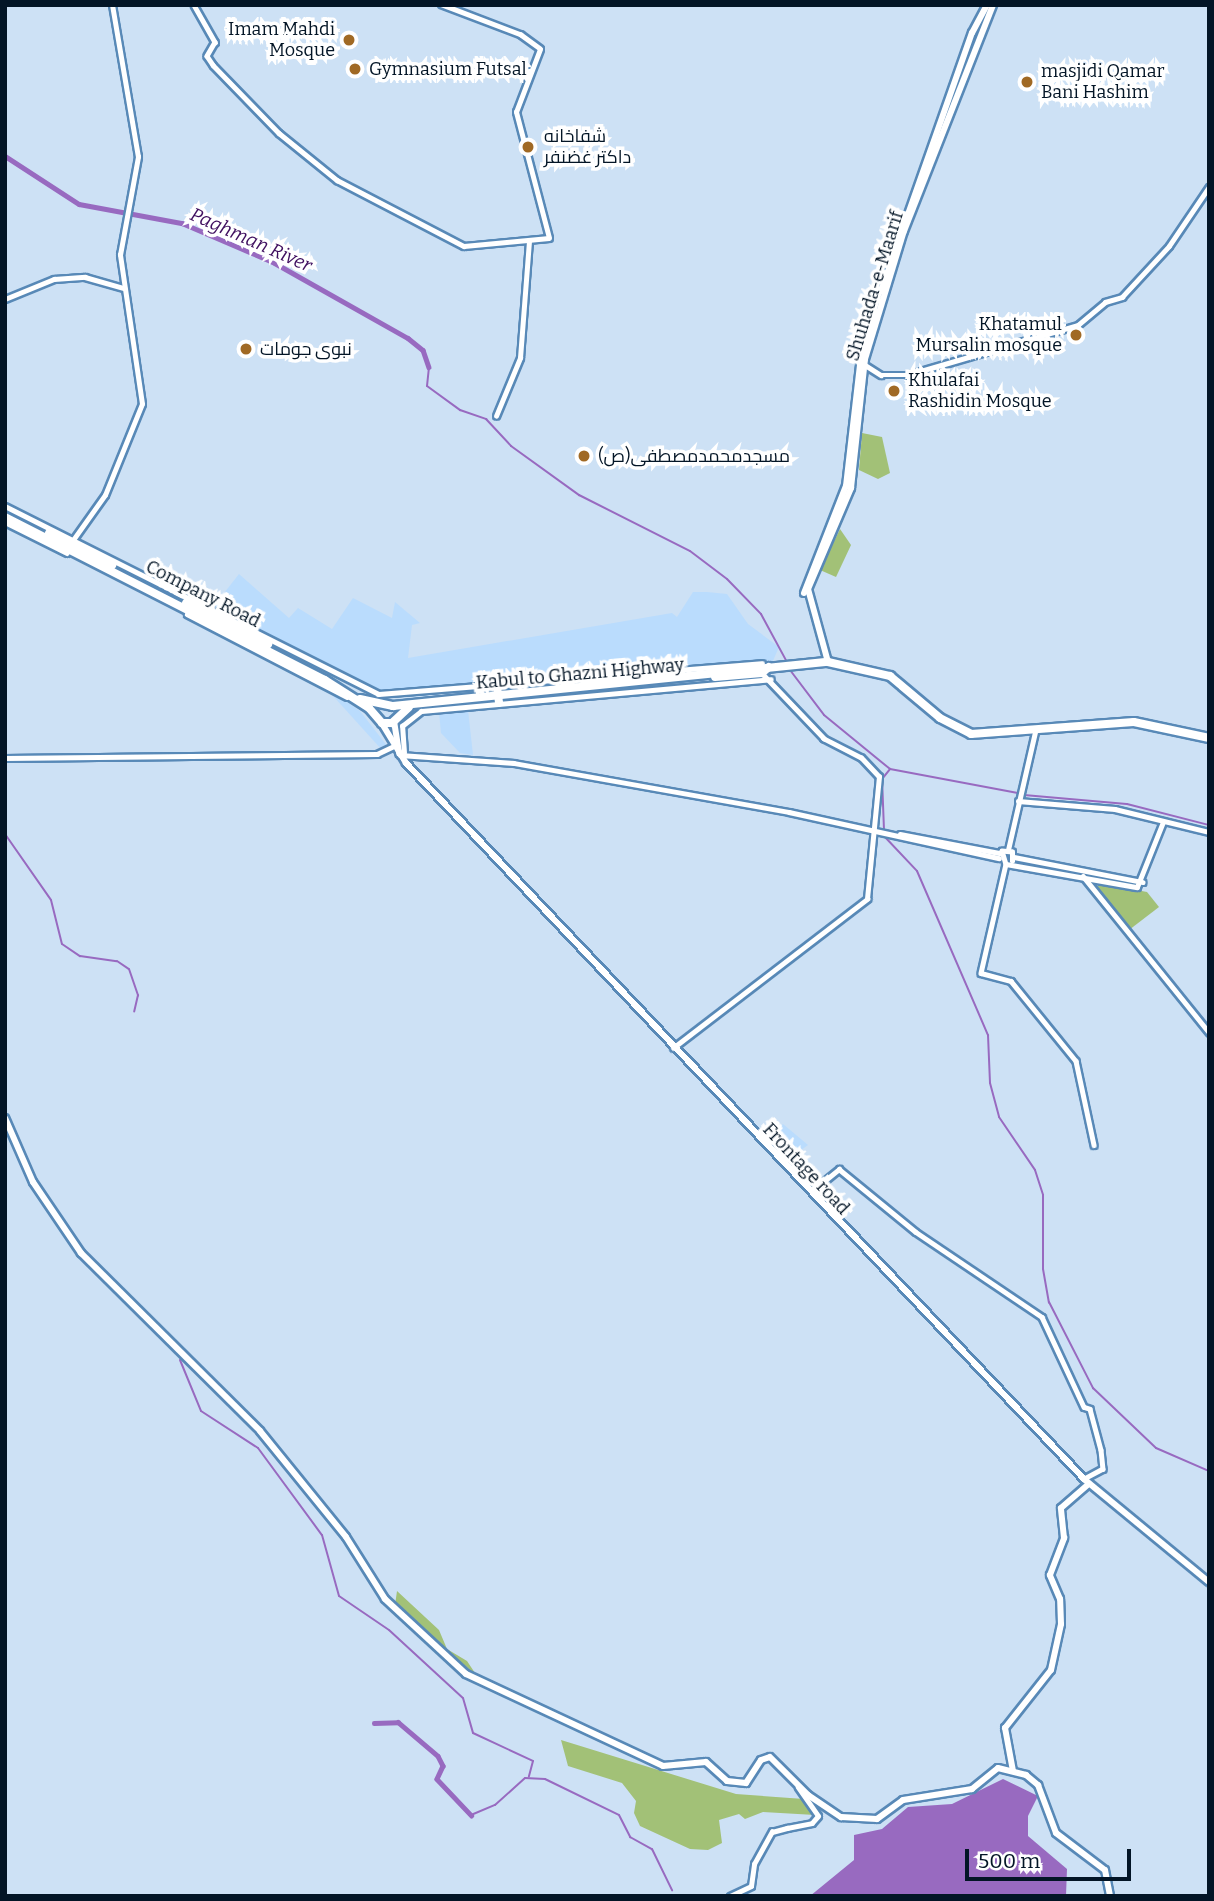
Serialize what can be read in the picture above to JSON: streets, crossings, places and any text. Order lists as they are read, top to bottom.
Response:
{
  "streets": {
    "highway": ["Company Road", "Kabul to Ghazni Highway"],
    "main road": ["Shuhada-e-Maarif", "Frontage road"]
  },
  "crossings": [
    ["Shuhada-e-Maarif", "Kabul to Ghazni Highway"],
    ["Company Road", "Kabul to Ghazni Highway"],
    ["Company Road", "Frontage road"],
    ["Kabul to Ghazni Highway", "Frontage road"]
  ],
  "water": ["Paghman River"],
  "places": [
    "Imam Mahdi Mosque",
    "Gymnasium Futsal",
    "masjidi Qamar Bani Hashim",
    "شفاخانه داکتر غضنفر",
    "Khatamul Mursalin mosque",
    "نبوی جومات",
    "Khulafai Rashidin Mosque",
    "مسجدمحمدمصطفی(ص)"
  ],
  "scale_bar": "500 m"
}
